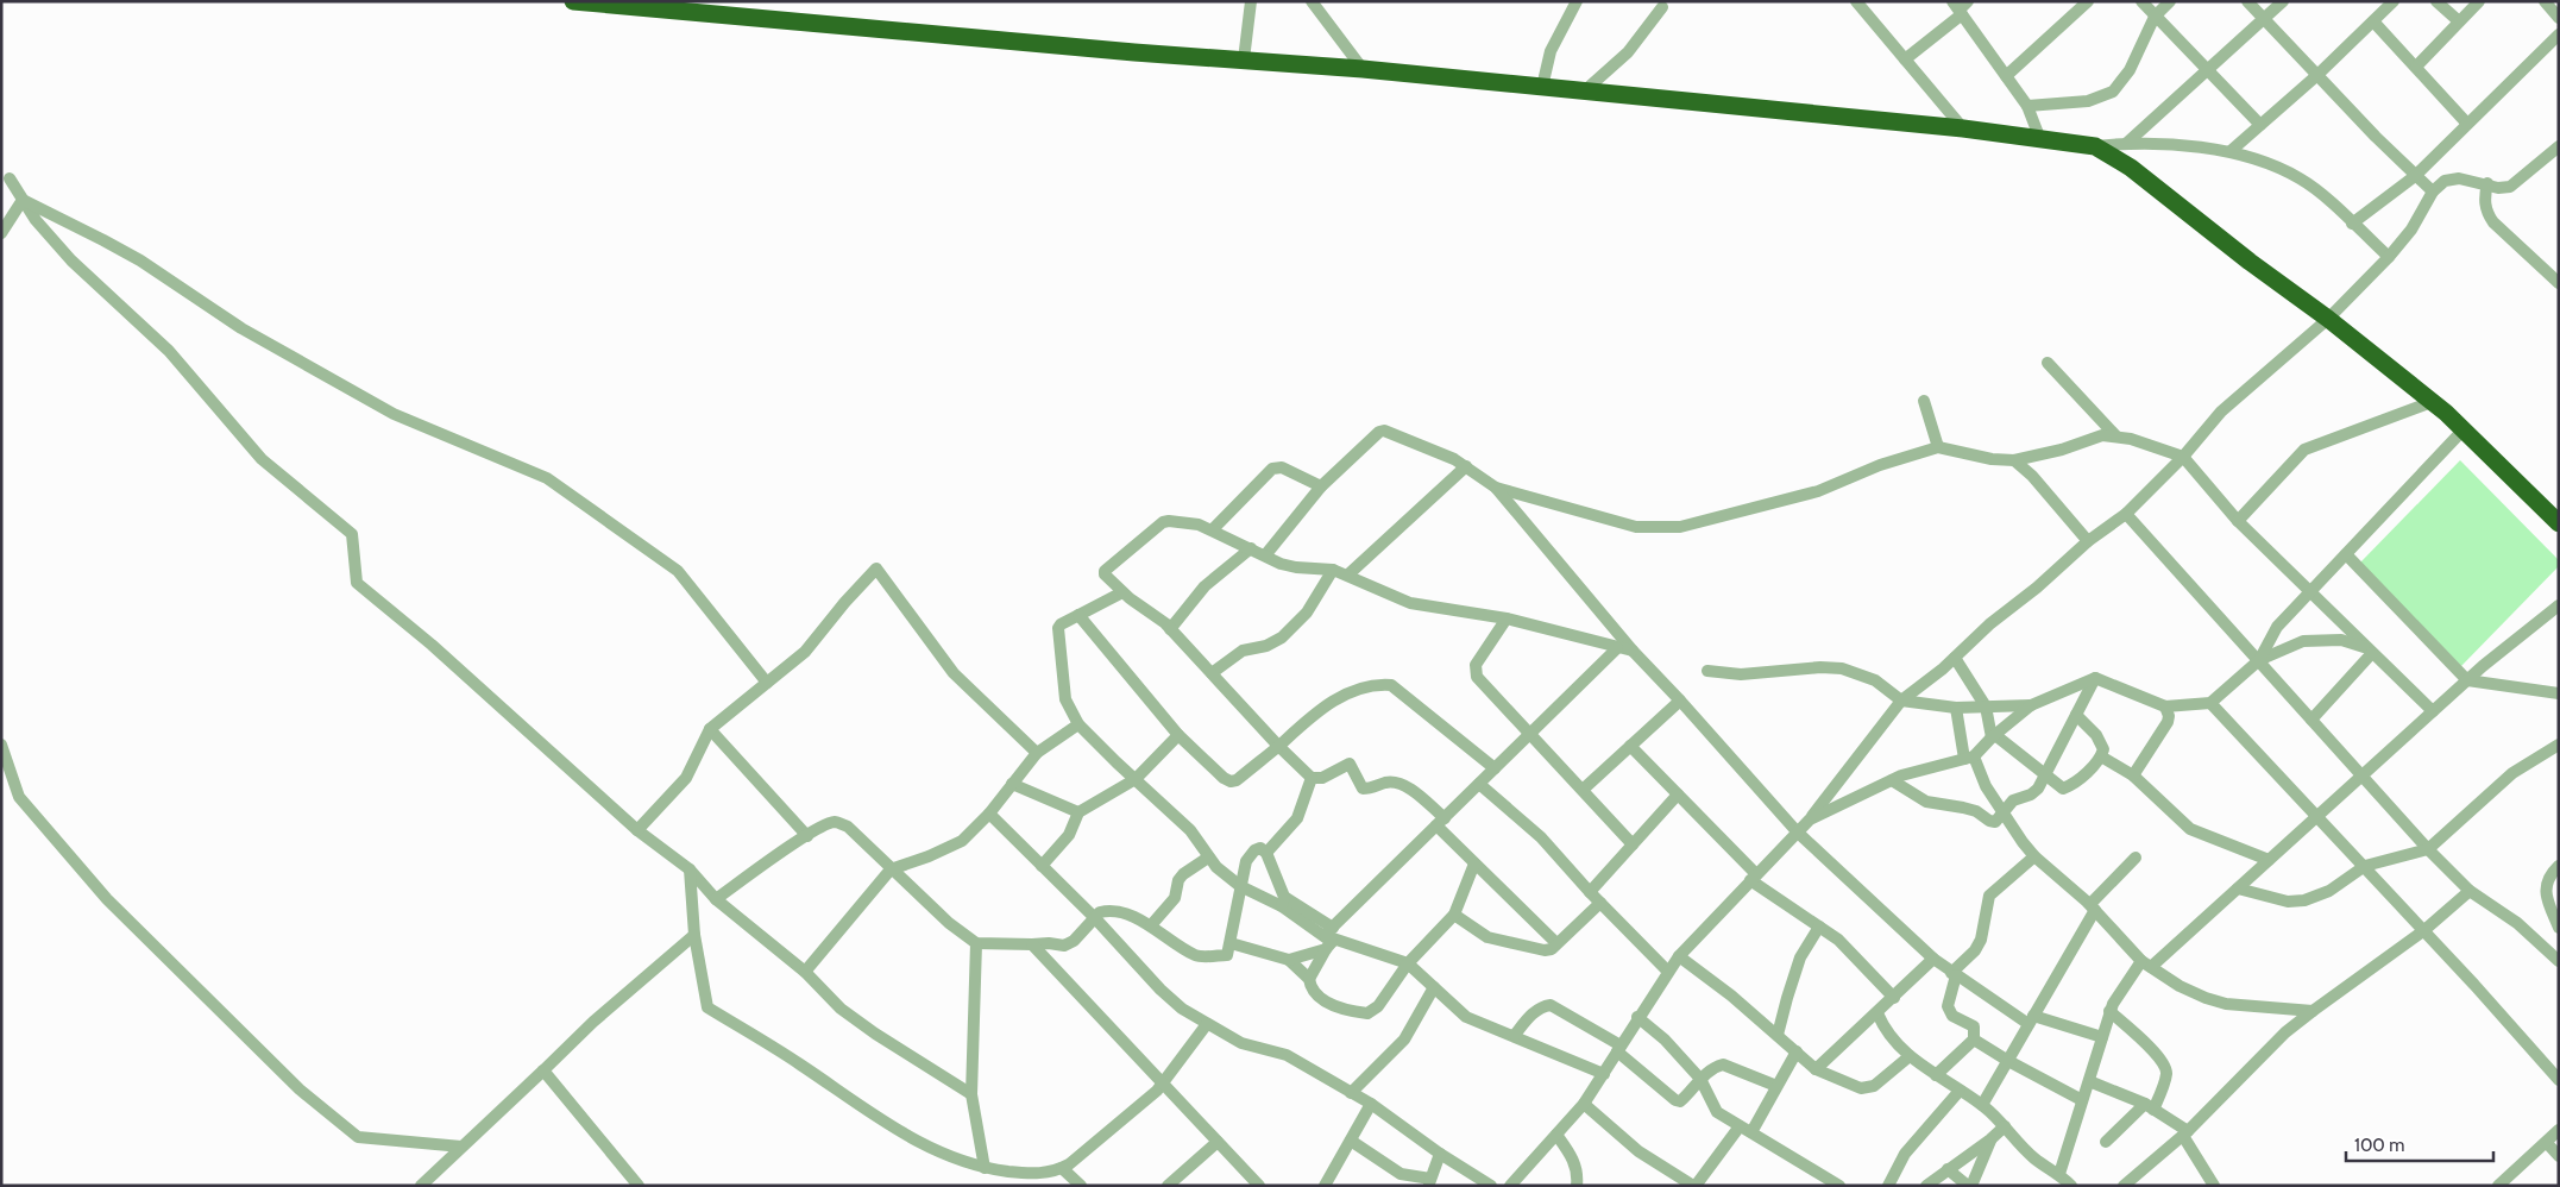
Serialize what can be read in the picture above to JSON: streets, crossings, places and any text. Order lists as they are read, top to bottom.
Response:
{
  "scale_bar": "100 m"
}
